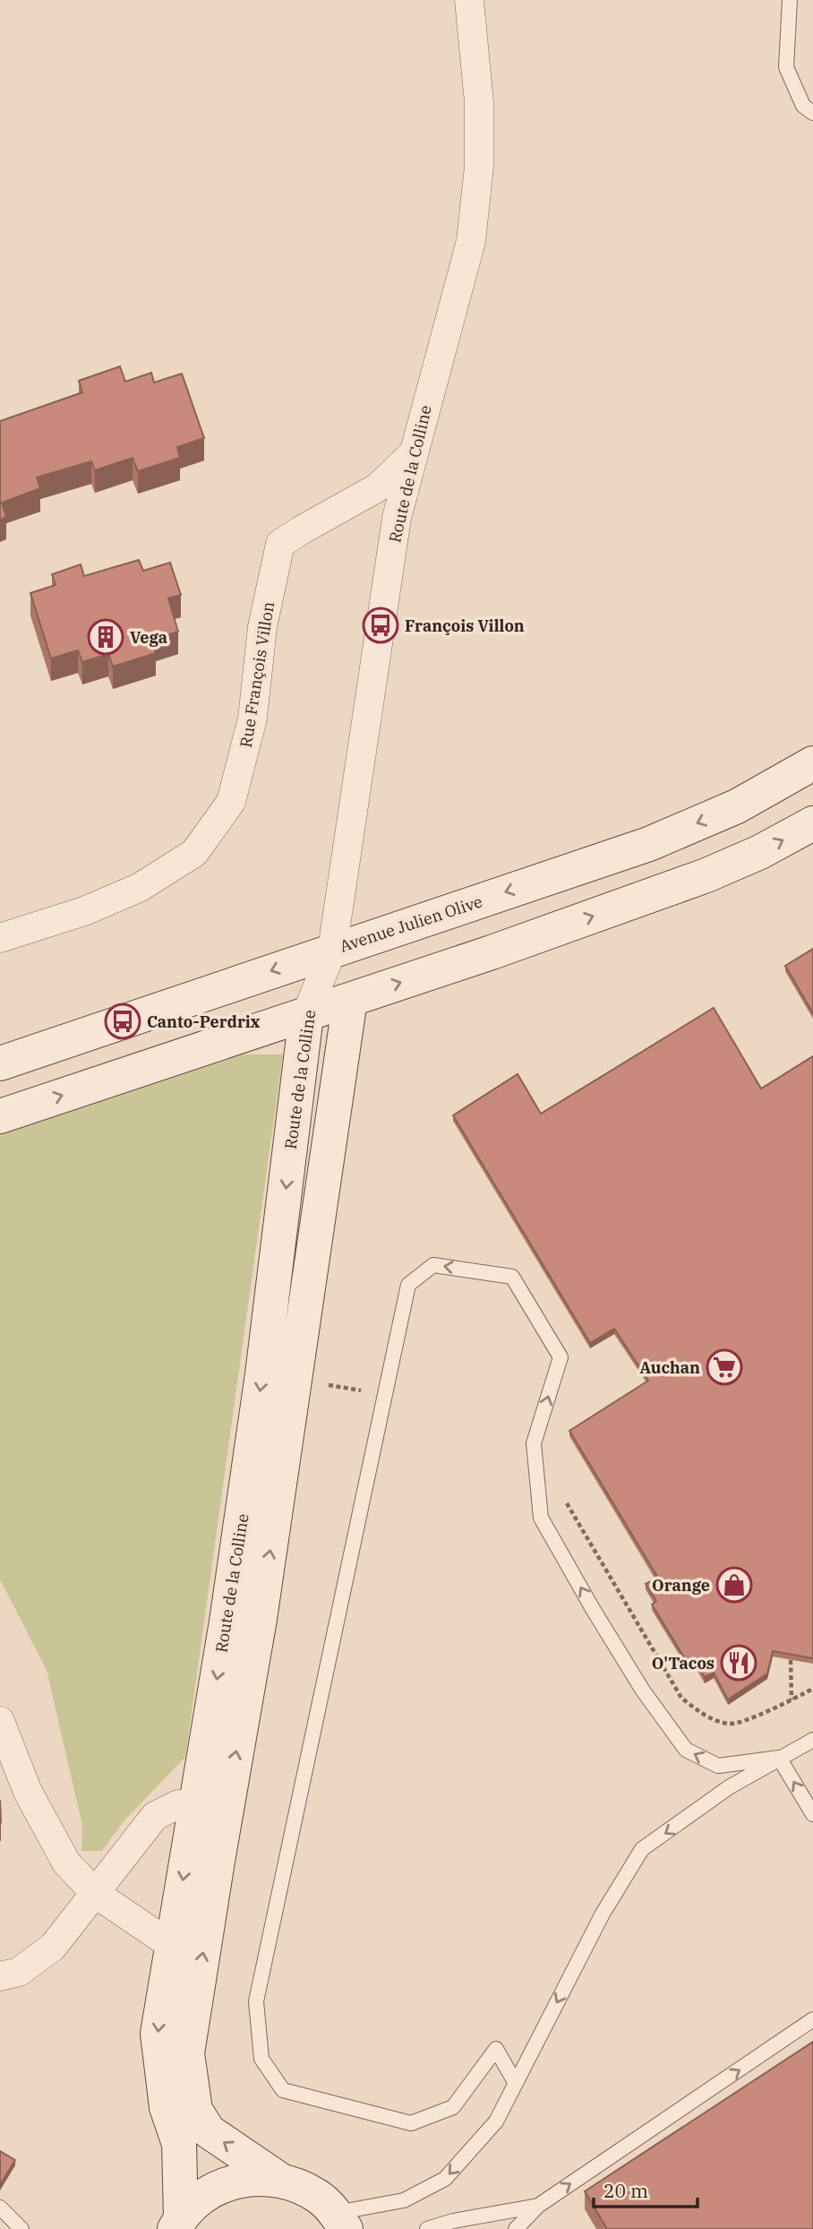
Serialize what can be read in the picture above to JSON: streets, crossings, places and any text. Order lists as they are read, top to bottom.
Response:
{
  "streets": {
    "street": ["Route de la Colline", "Rue François Villon", "Avenue Julien Olive"]
  },
  "crossings": [
    ["Route de la Colline", "Rue François Villon"],
    ["Route de la Colline", "Avenue Julien Olive"]
  ],
  "places": {
    "bus stop": ["François Villon", "Canto-Perdrix"],
    "building": ["Vega"],
    "supermarket": ["Auchan"],
    "shop": ["Orange"],
    "restaurant": ["O'Tacos"]
  },
  "scale_bar": "20 m"
}
